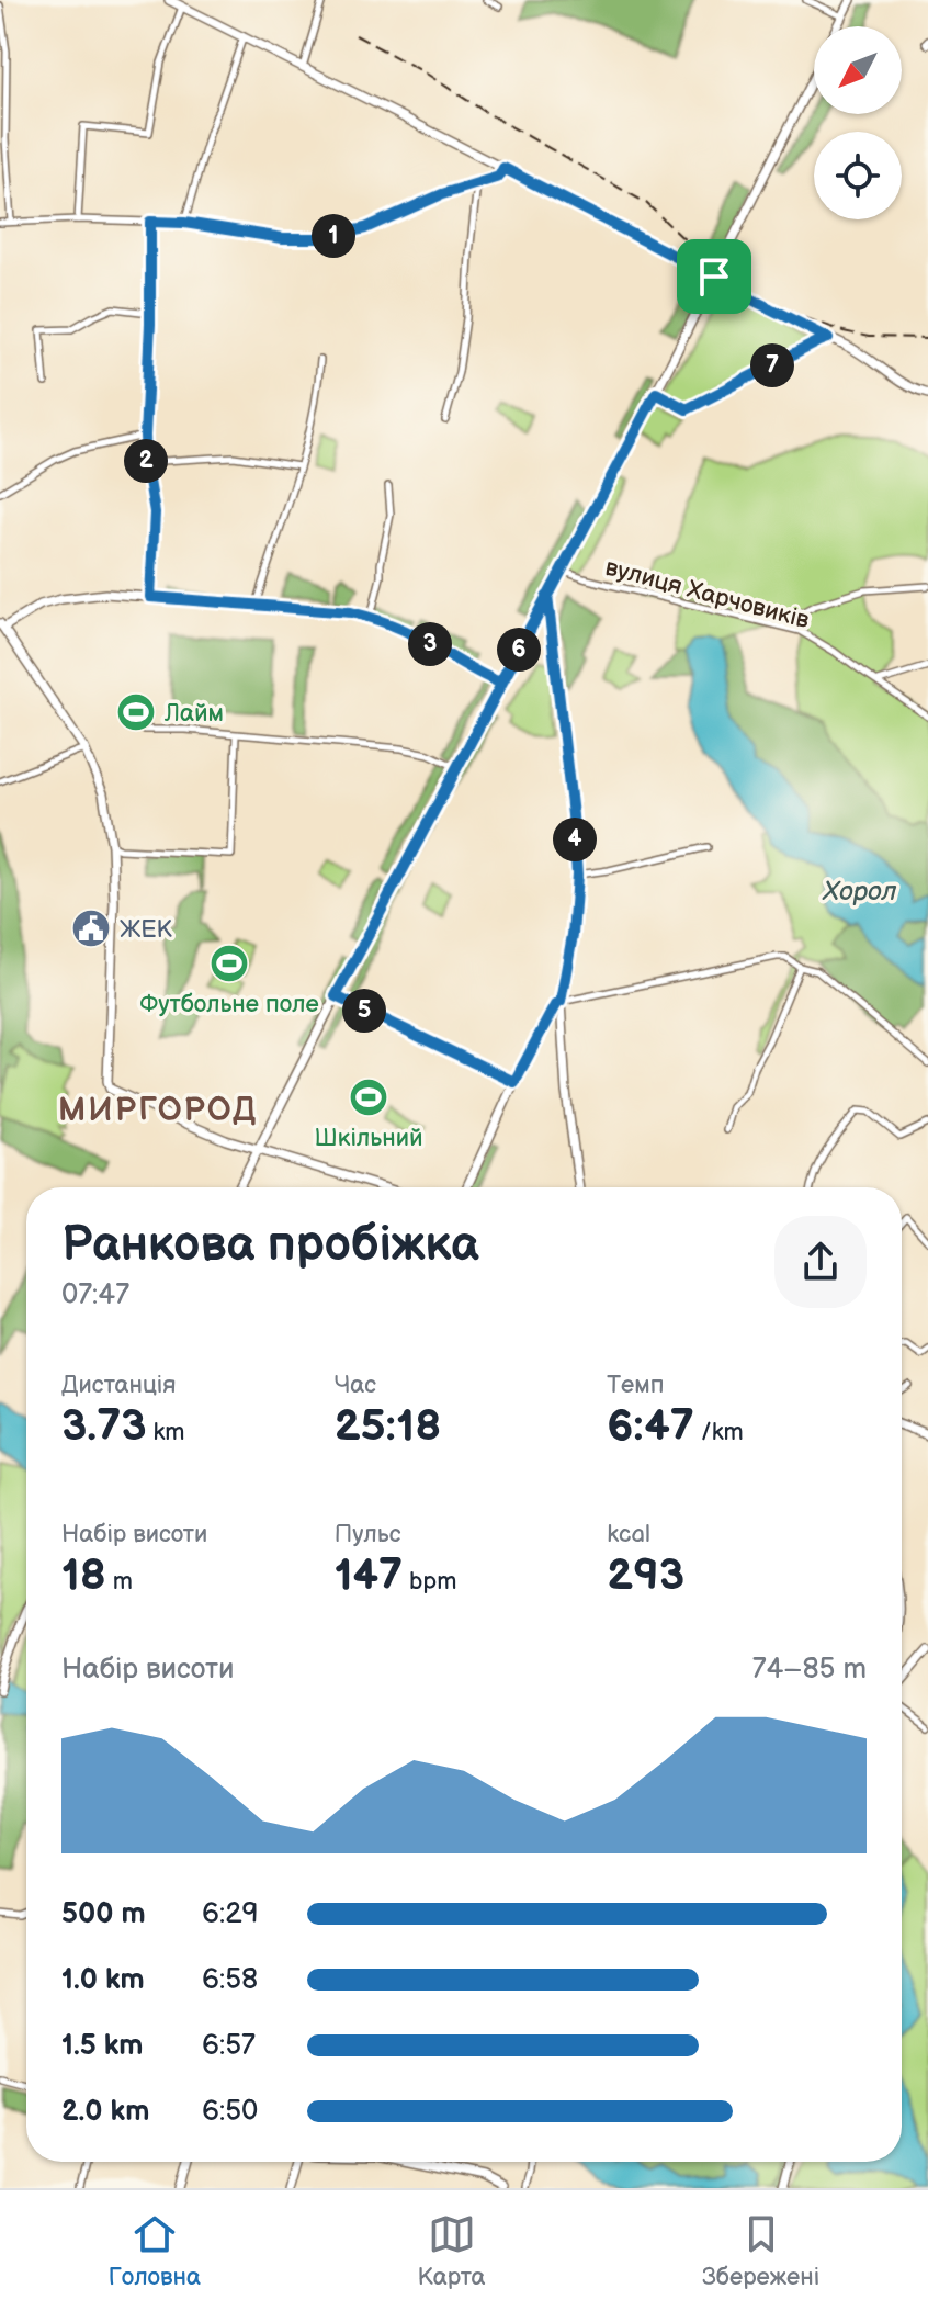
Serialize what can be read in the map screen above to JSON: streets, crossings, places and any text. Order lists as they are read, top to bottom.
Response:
{
  "streets": {
    "street": ["вулиця Харчовиків"]
  },
  "districts": ["МИРГОРОД"],
  "water": ["Хорол"],
  "places": {
    "sports": ["Лайм", "Футбольне поле", "Шкільний"],
    "public building": ["ЖЕК"]
  },
  "north": "bottom left",
  "page": {
    "pins": [
      "1",
      "7",
      "2",
      "3",
      "6",
      "4",
      "5"
    ],
    "heading": ["Ранкова пробіжка", "07:47"],
    "stats": [
      ["Дистанція", "3.73 km"],
      ["Час", "25:18"],
      ["Темп", "6:47 /km"],
      ["Набір висоти", "18 m"],
      ["Пульс", "147 bpm"],
      ["kcal", "293"]
    ],
    "chart": ["Набір висоти", "74–85 m"],
    "list": [
      {
        "name": "500 m",
        "note": "6:29"
      },
      {
        "name": "1.0 km",
        "note": "6:58"
      },
      {
        "name": "1.5 km",
        "note": "6:57"
      },
      {
        "name": "2.0 km",
        "note": "6:50"
      }
    ],
    "tabs": ["Головна", "Карта", "Збережені"]
  }
}
